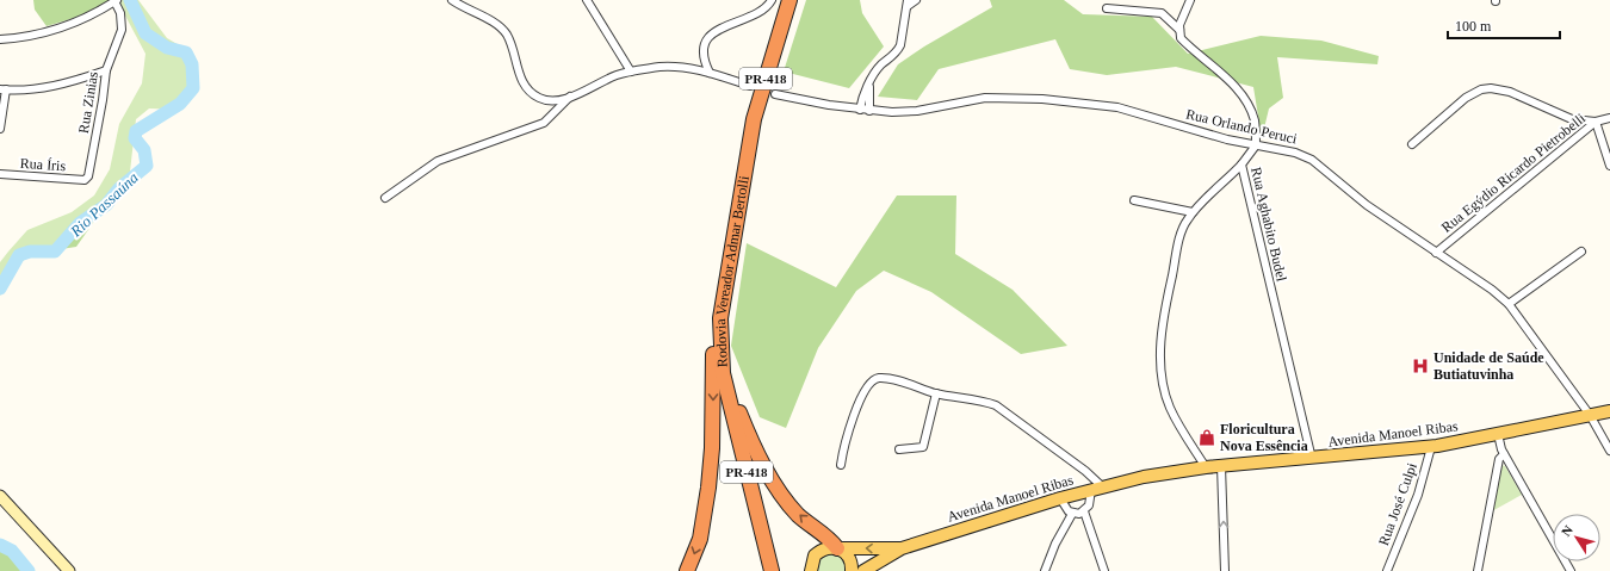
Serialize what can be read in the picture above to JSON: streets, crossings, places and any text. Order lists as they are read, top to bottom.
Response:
{
  "streets": {
    "highway": ["PR-418", "Rodovia Vereador Admar Bertolli"],
    "main road": ["Avenida Manoel Ribas"],
    "street": [
      "Rua Zinias",
      "Rua Orlando Peruci",
      "Rua Íris",
      "Rua Egýdio Ricardo Pietrobelli",
      "Rua Aghabito Budel",
      "Rua José Culpi"
    ]
  },
  "crossings": [
    ["Rua Zinias", "Rua Íris"],
    ["Rua Orlando Peruci", "Rua Egýdio Ricardo Pietrobelli"],
    ["Rua Orlando Peruci", "Rua Aghabito Budel"],
    ["Rua Orlando Peruci", "Avenida Manoel Ribas"],
    ["Rua Aghabito Budel", "Avenida Manoel Ribas"],
    ["Avenida Manoel Ribas", "Rua José Culpi"]
  ],
  "water": ["Rio Passaúna"],
  "places": {
    "hospital": ["Unidade de Saúde Butiatuvinha"],
    "shop": ["Floricultura Nova Essência"]
  },
  "scale_bar": "100 m",
  "north": "top left"
}
